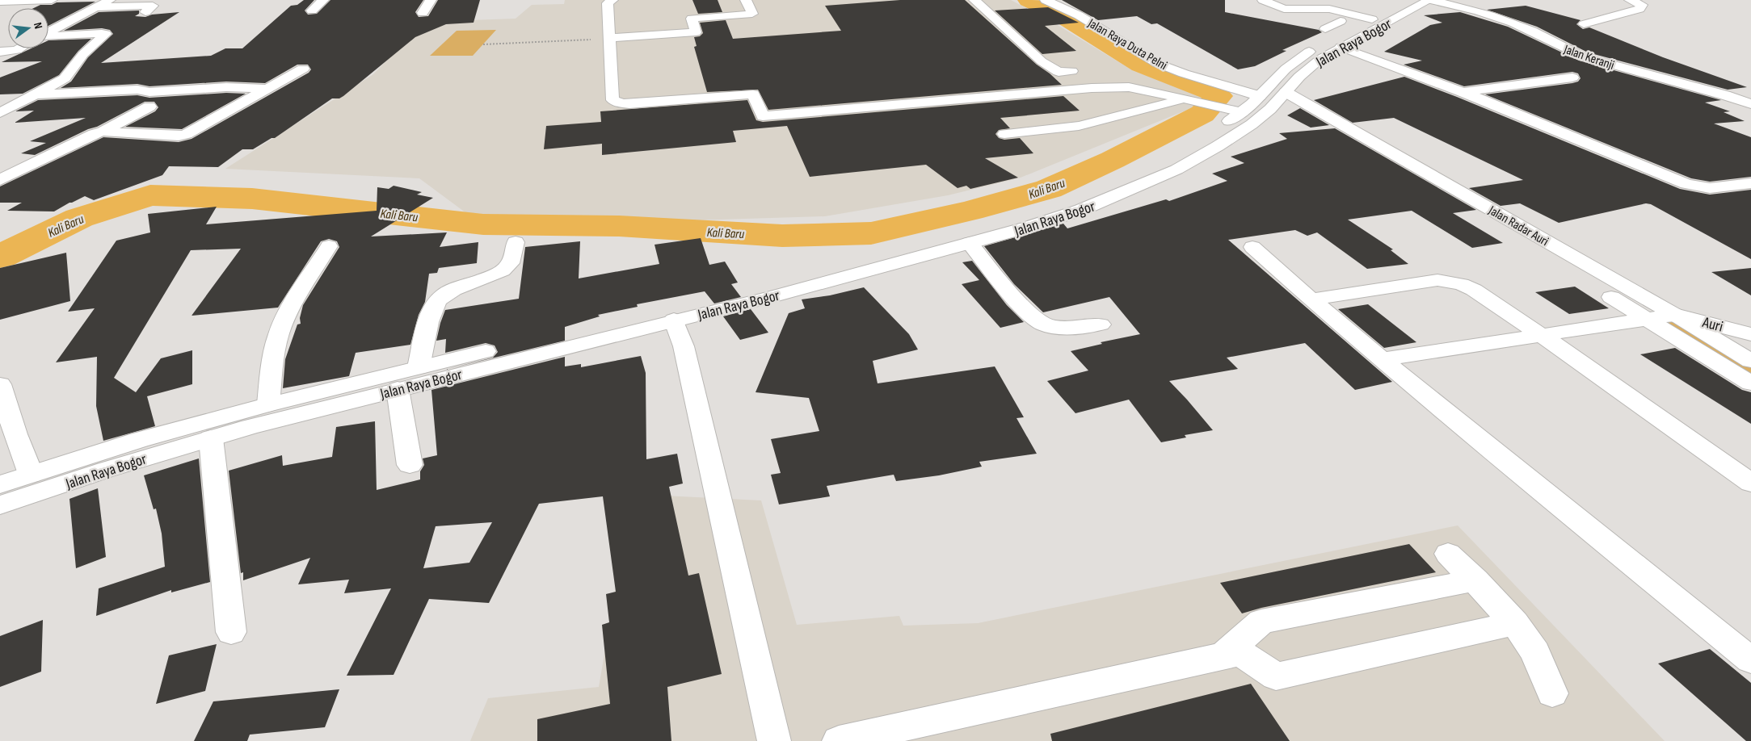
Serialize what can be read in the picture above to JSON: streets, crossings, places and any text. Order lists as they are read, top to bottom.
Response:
{
  "streets": {
    "main road": [
      "Jalan Raya Bogor",
      "Jalan Raya Duta Pelni",
      "Jalan Keranji",
      "Jalan Radar Auri",
      "Auri"
    ]
  },
  "crossings": [
    ["Jalan Raya Bogor", "Jalan Raya Duta Pelni"],
    ["Jalan Raya Bogor", "Jalan Keranji"],
    ["Jalan Raya Bogor", "Jalan Radar Auri"],
    ["Jalan Radar Auri", "Auri"]
  ],
  "water": ["Kali Baru"],
  "north": "right"
}
